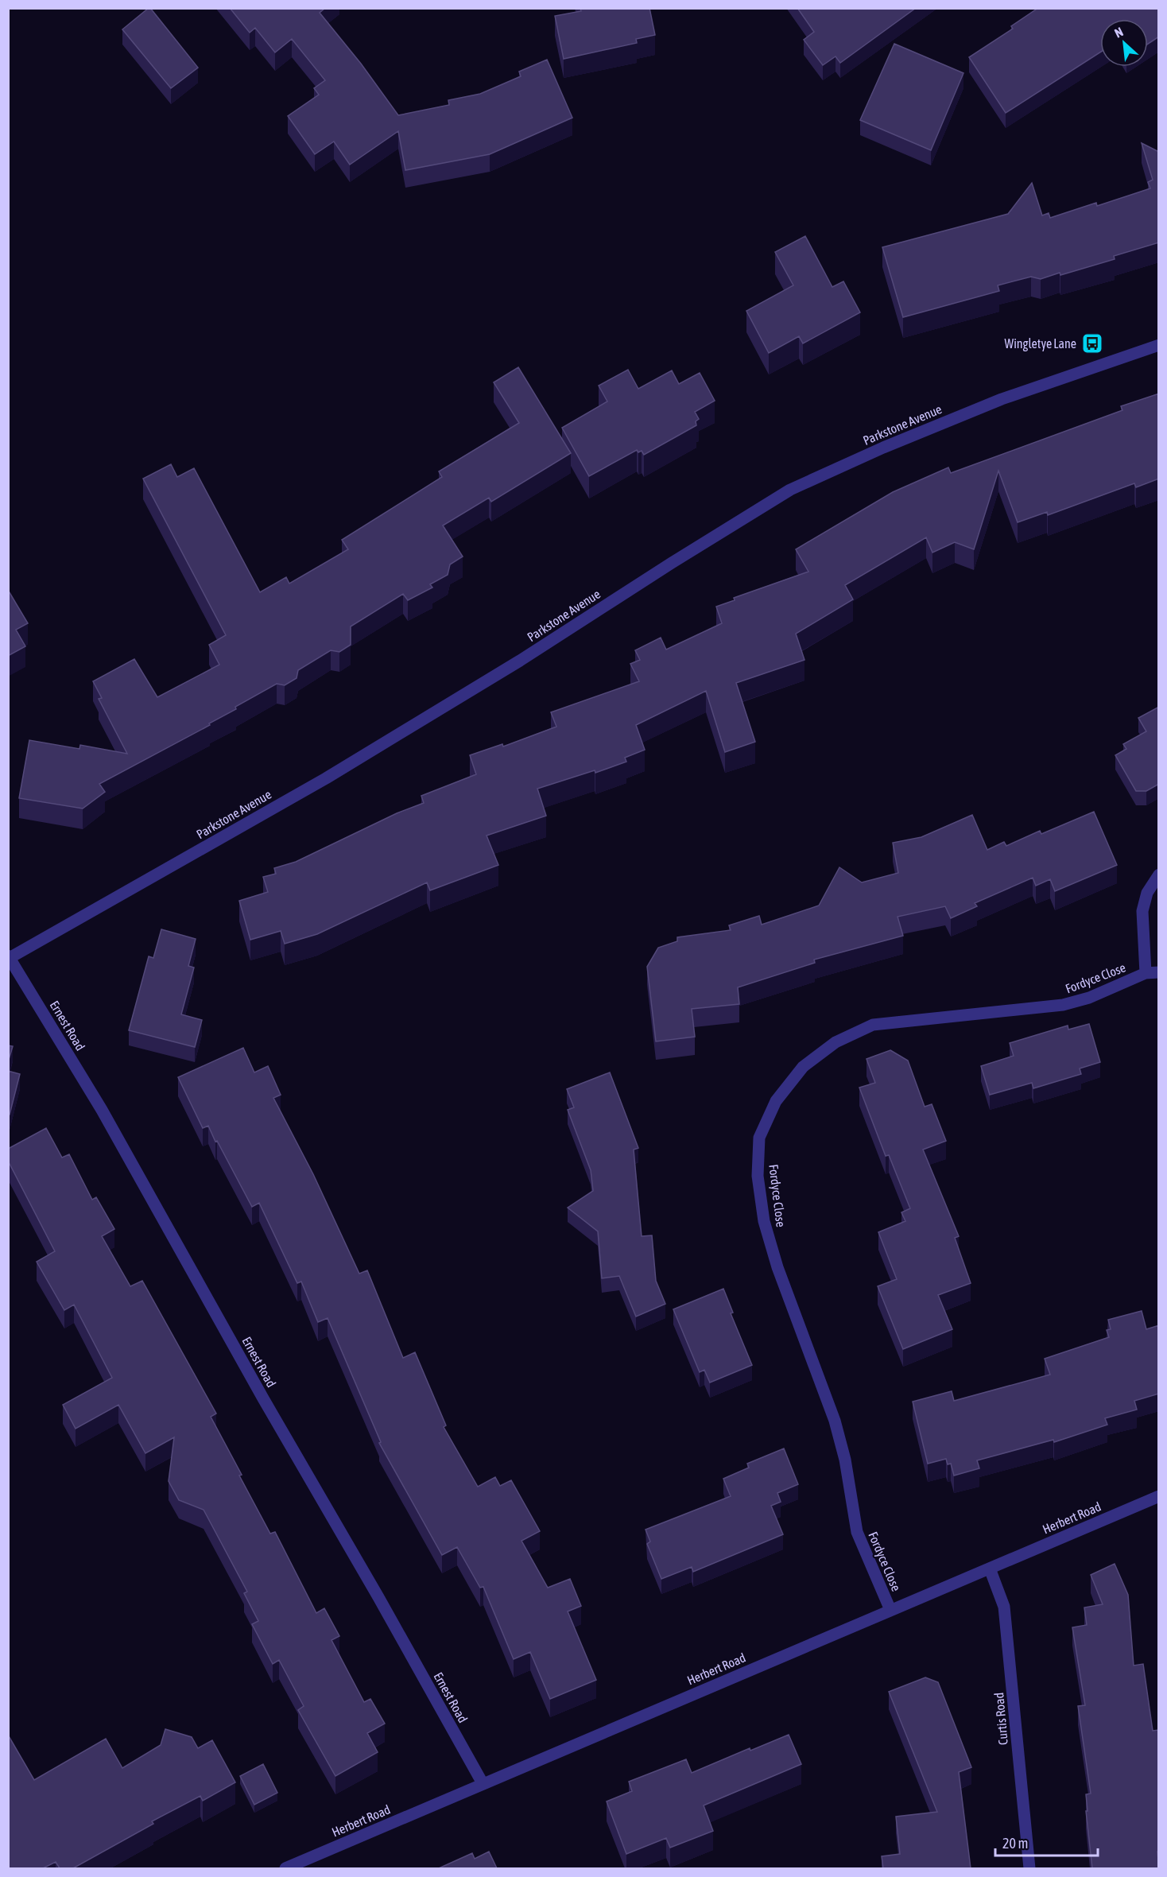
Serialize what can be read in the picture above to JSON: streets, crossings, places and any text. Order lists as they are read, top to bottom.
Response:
{
  "streets": {
    "street": [
      "Parkstone Avenue",
      "Fordyce Close",
      "Ernest Road",
      "Herbert Road",
      "Curtis Road"
    ]
  },
  "crossings": [
    ["Parkstone Avenue", "Ernest Road"],
    ["Fordyce Close", "Herbert Road"],
    ["Ernest Road", "Herbert Road"],
    ["Herbert Road", "Curtis Road"]
  ],
  "places": {
    "bus stop": ["Wingletye Lane"]
  },
  "scale_bar": "20 m",
  "north": "top left"
}
